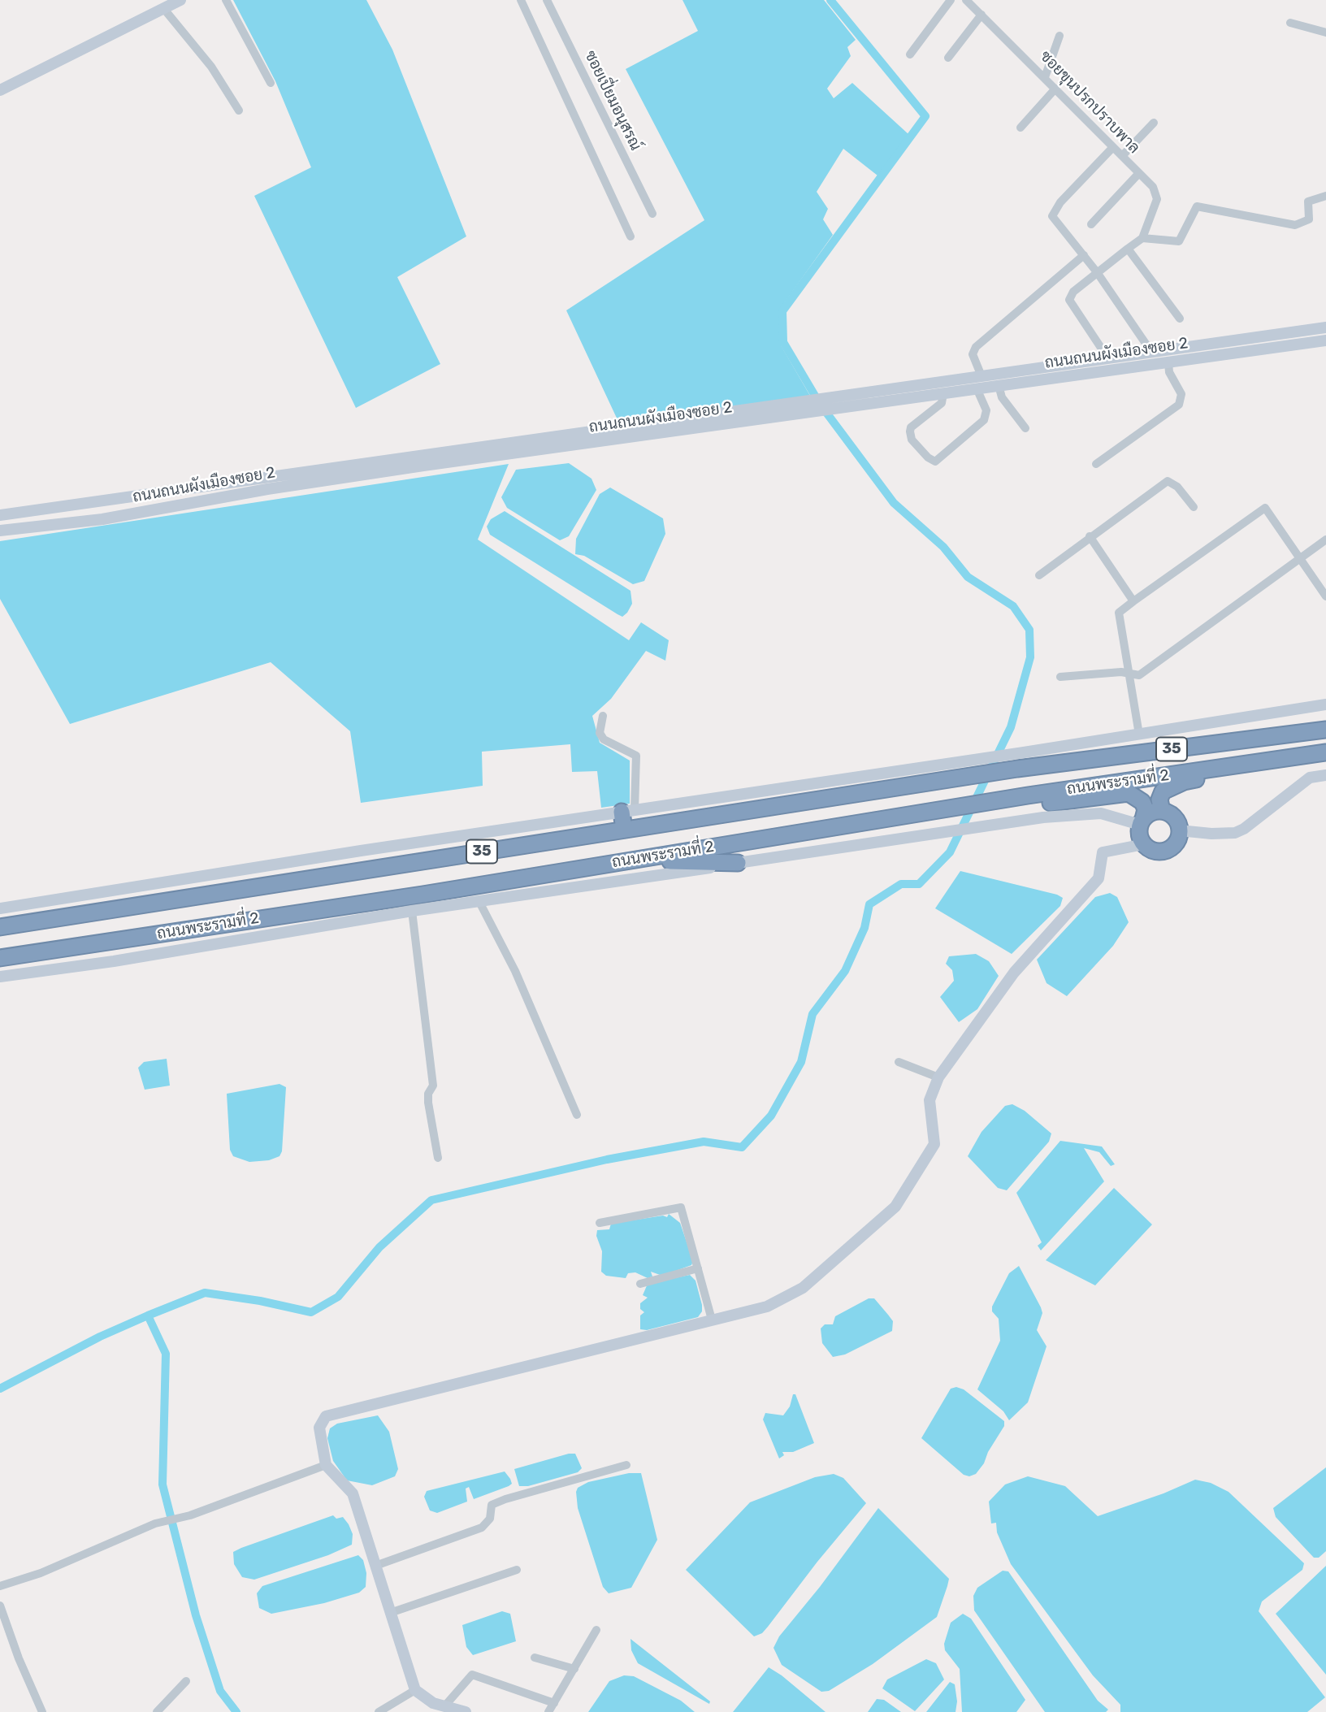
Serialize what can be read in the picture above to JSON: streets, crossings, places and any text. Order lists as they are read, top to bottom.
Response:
{
  "streets": {
    "highway": ["35", "ถนนพระรามที่ 2"],
    "street": ["ซอยเปี่ยมอนุสรณ์", "ซอยขุนปรกปราบพาล", "ถนนถนนผังเมืองซอย 2"]
  }
}
